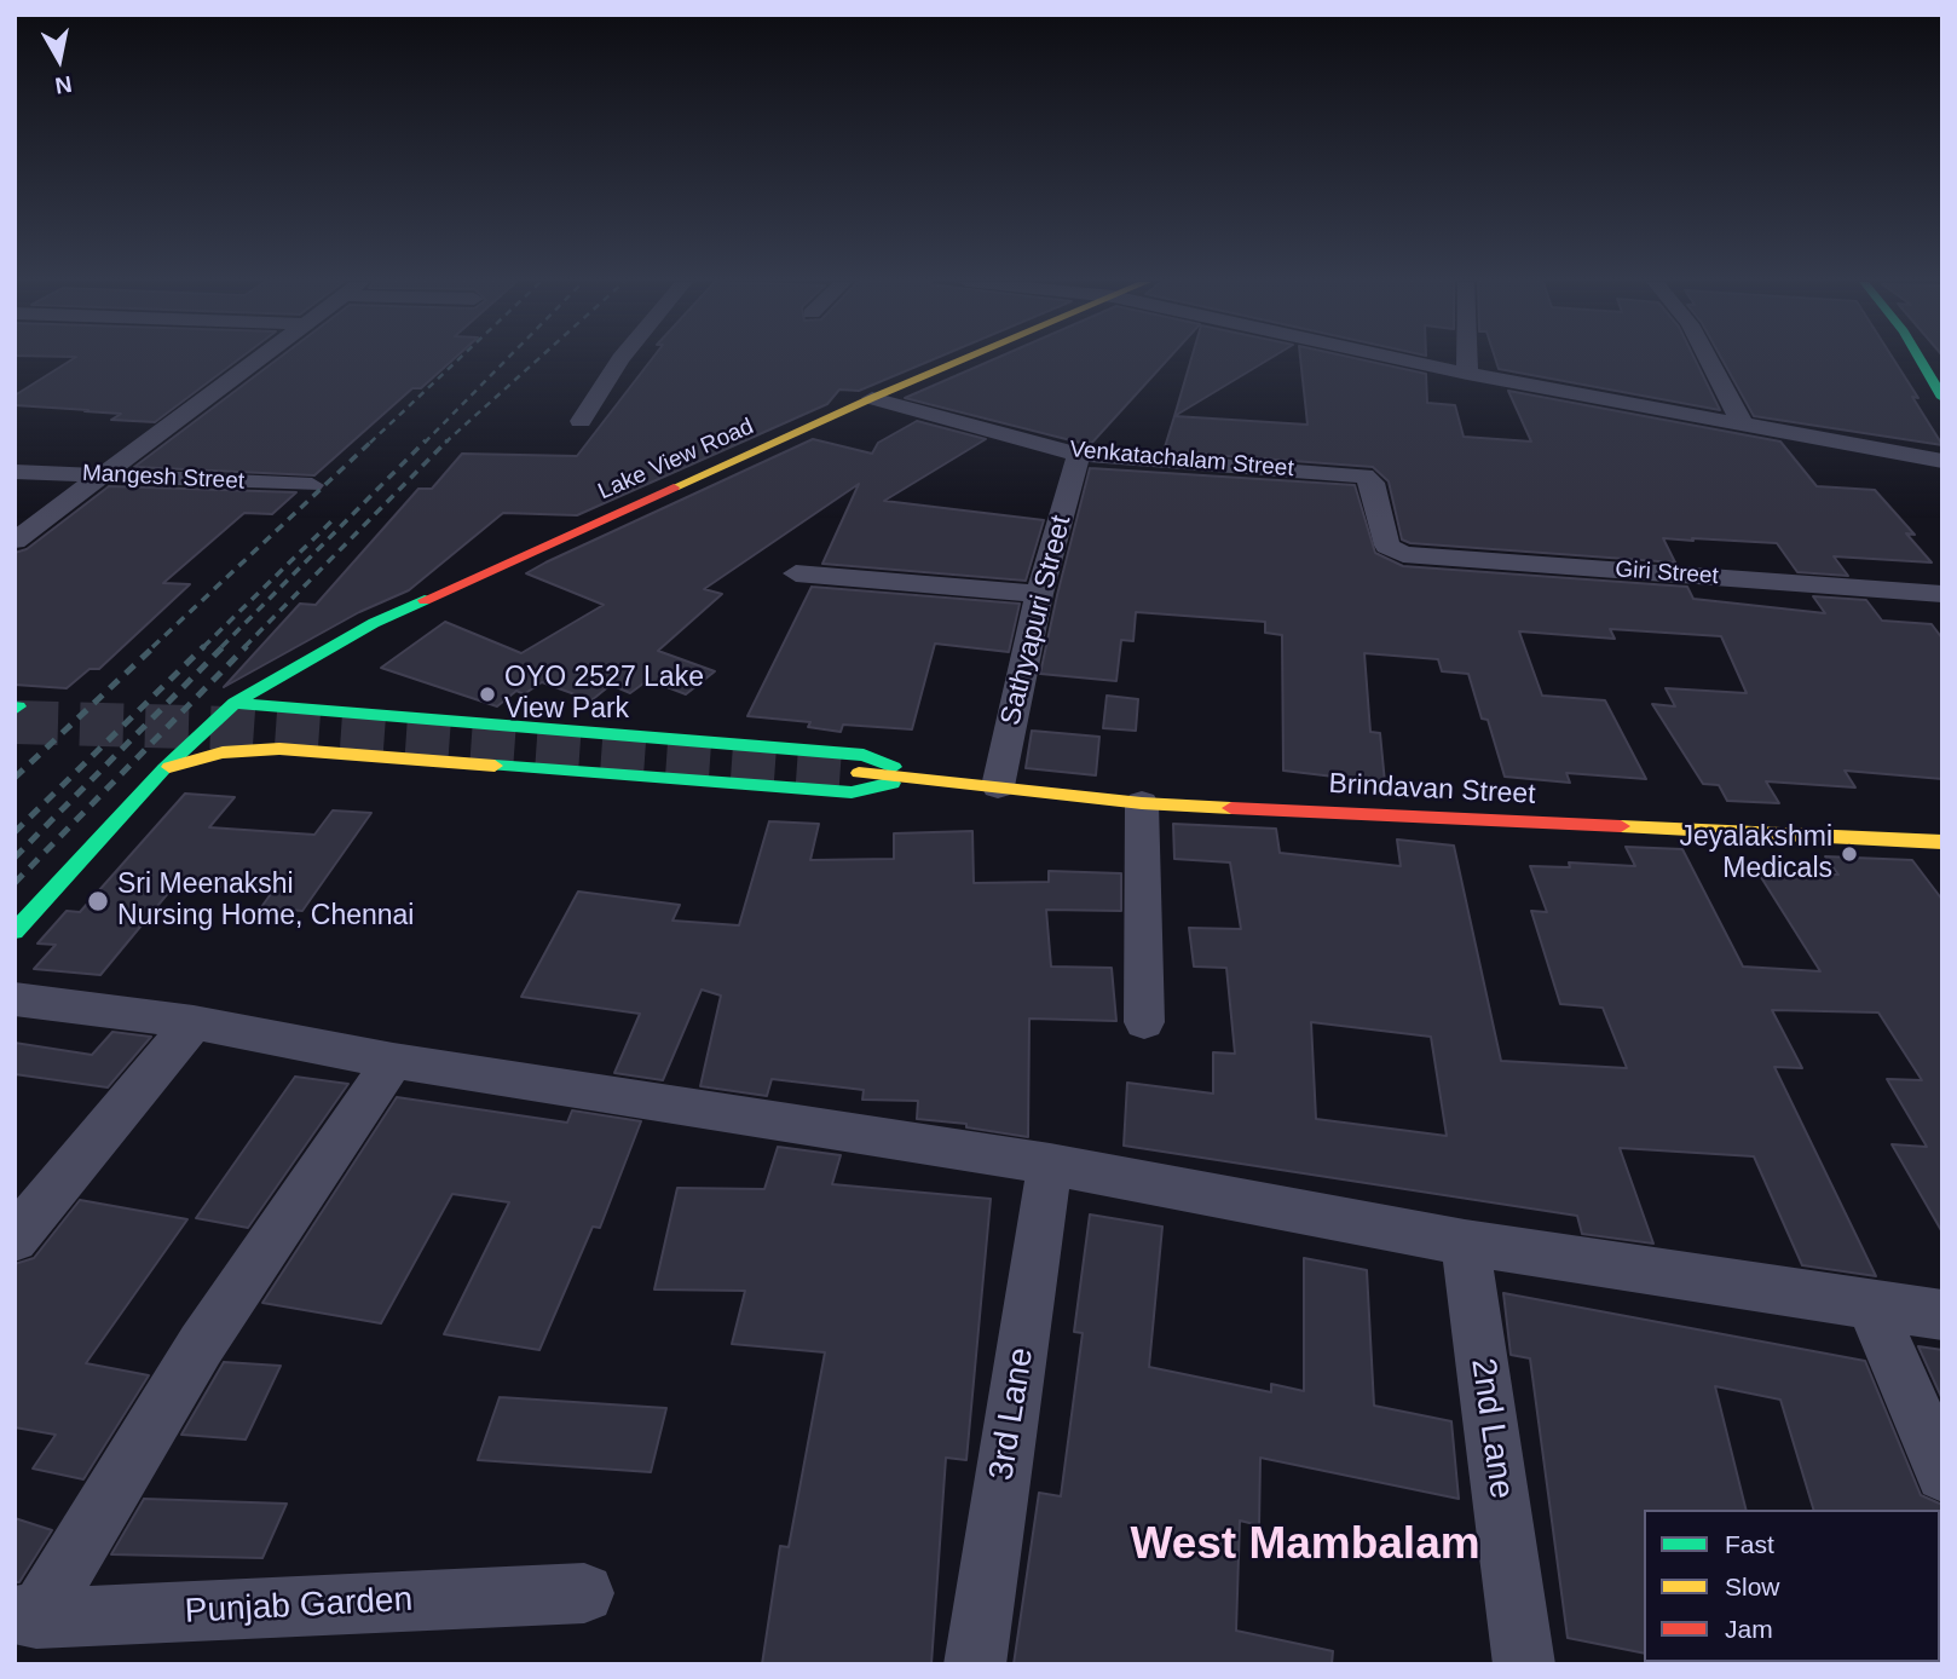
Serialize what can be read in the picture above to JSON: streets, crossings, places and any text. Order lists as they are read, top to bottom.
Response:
{
  "streets": {
    "street": [
      "Lake View Road",
      "Venkatachalam Street",
      "Mangesh Street",
      "Giri Street",
      "Sathyapuri Street",
      "Brindavan Street",
      "3rd Lane",
      "2nd Lane",
      "Punjab Garden"
    ]
  },
  "crossings": [
    ["Lake View Road", "Venkatachalam Street"],
    ["Venkatachalam Street", "Giri Street"],
    ["Venkatachalam Street", "Sathyapuri Street"],
    ["Sathyapuri Street", "Brindavan Street"]
  ],
  "districts": ["West Mambalam"],
  "places": ["OYO 2527 Lake View Park", "Jeyalakshmi Medicals", "Sri Meenakshi Nursing Home, Chennai"],
  "legend": ["Fast", "Slow", "Jam"],
  "north": "bottom"
}
